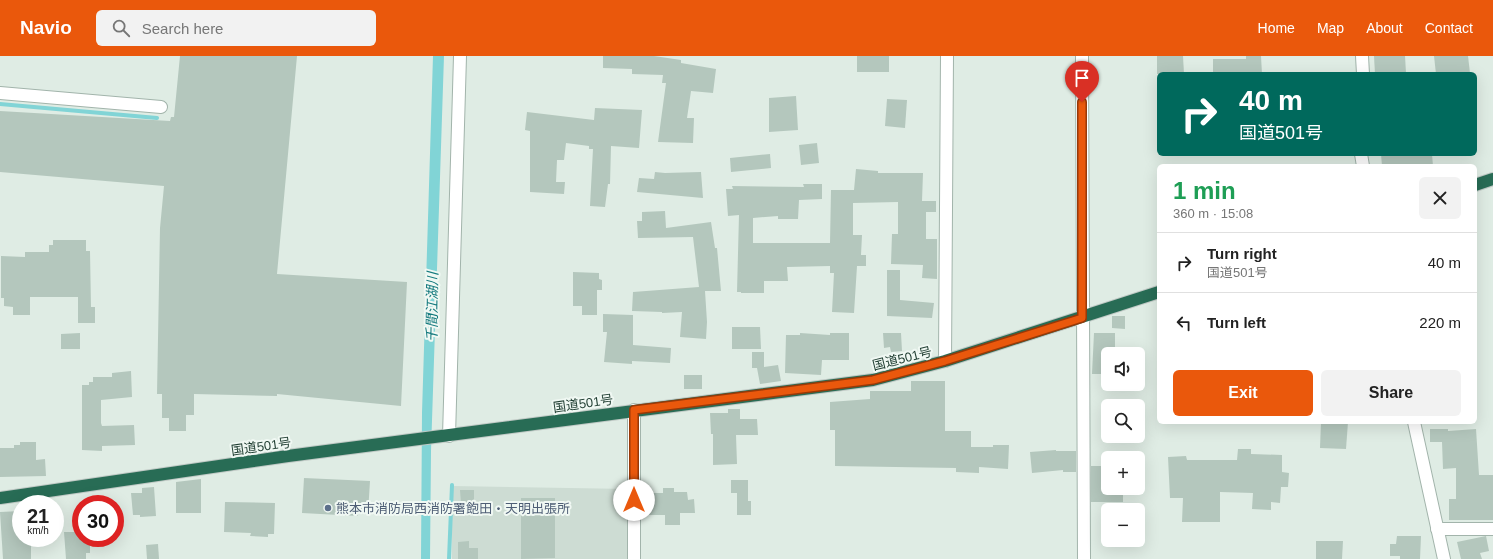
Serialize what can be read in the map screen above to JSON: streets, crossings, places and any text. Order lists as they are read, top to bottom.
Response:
{
  "streets": {
    "highway": ["国道501号"]
  },
  "water": ["千間江湖川"],
  "places": ["熊本市消防局西消防署飽田・天明出張所"],
  "page": {
    "header": "Navio",
    "search": "Search here",
    "nav": [
      "Home",
      "Map",
      "About",
      "Contact"
    ],
    "turn": ["40 m", "国道501号"],
    "heading": ["1 min", "360 m · 15:08"],
    "list": [
      {
        "name": "Turn right",
        "note": "国道501号",
        "value": "40 m"
      },
      {
        "name": "Turn left",
        "value": "220 m"
      }
    ],
    "map_buttons": ["+", "−"],
    "buttons": ["Exit", "Share"],
    "speed": "21 km/h",
    "limit": "30"
  }
}
